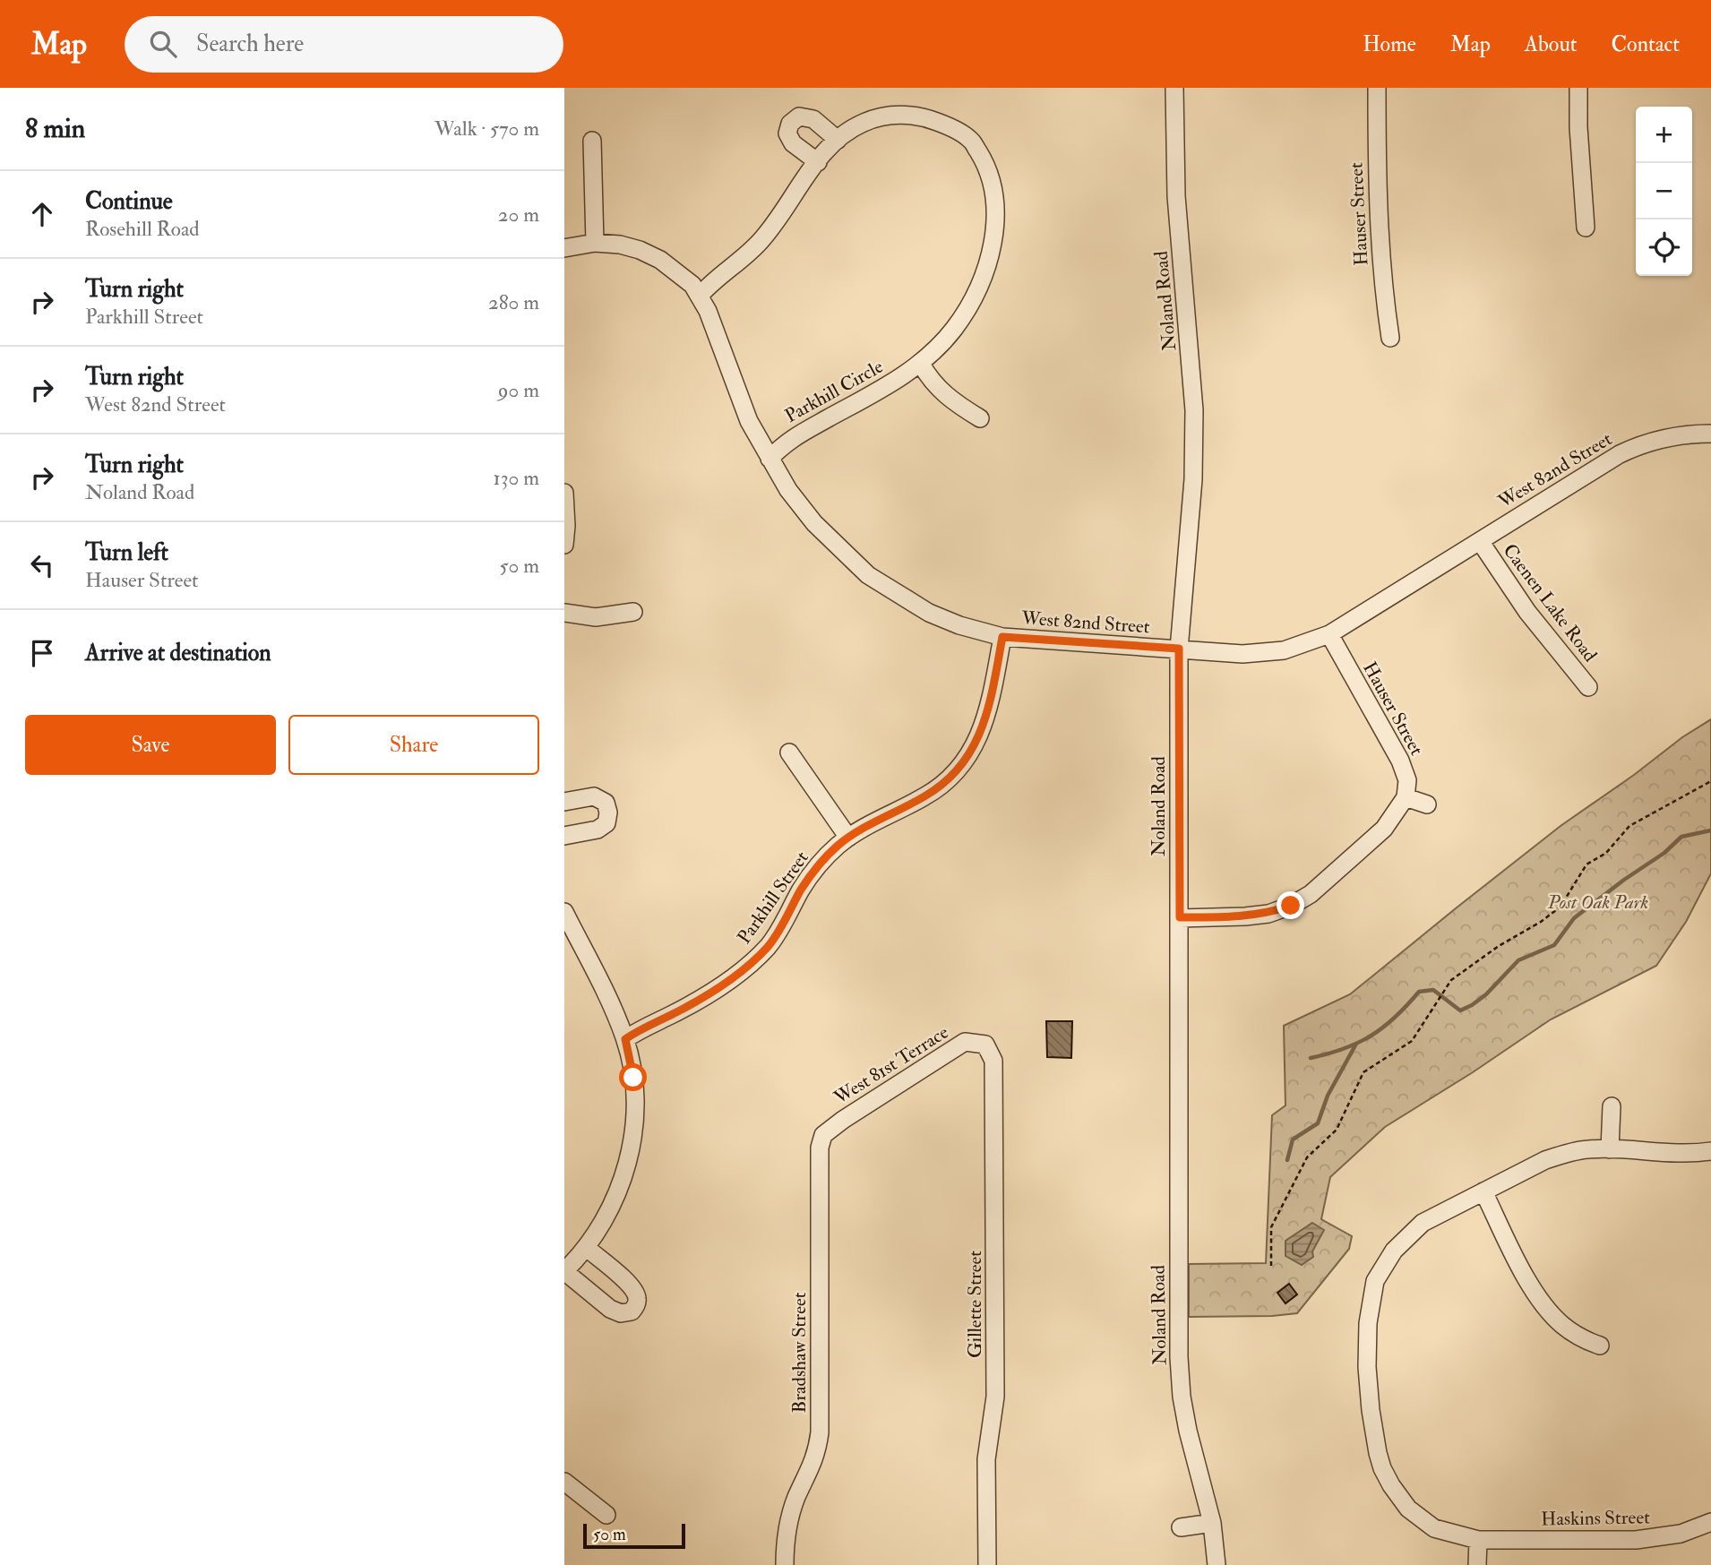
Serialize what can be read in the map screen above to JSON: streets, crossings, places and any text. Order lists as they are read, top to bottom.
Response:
{
  "streets": {
    "street": [
      "Hauser Street",
      "Noland Road",
      "Parkhill Circle",
      "West 82nd Street",
      "Caenen Lake Road",
      "Parkhill Street",
      "West 81st Terrace",
      "Gillette Street",
      "Bradshaw Street",
      "Haskins Street"
    ]
  },
  "crossings": [
    ["Hauser Street", "West 82nd Street"],
    ["Noland Road", "West 82nd Street"],
    ["Parkhill Circle", "West 82nd Street"],
    ["West 82nd Street", "Caenen Lake Road"],
    ["West 82nd Street", "Parkhill Street"],
    ["West 81st Terrace", "Gillette Street"],
    ["West 81st Terrace", "Bradshaw Street"]
  ],
  "parks": ["Post Oak Park"],
  "scale_bar": "50 m",
  "page": {
    "header": "Map",
    "search": "Search here",
    "nav": [
      "Home",
      "Map",
      "About",
      "Contact"
    ],
    "heading": ["8 min", "Walk · 570 m"],
    "map_buttons": ["+", "−"],
    "list": [
      ["Continue", "Rosehill Road", "20 m"],
      ["Turn right", "Parkhill Street", "280 m"],
      ["Turn right", "West 82nd Street", "90 m"],
      ["Turn right", "Noland Road", "130 m"],
      ["Turn left", "Hauser Street", "50 m"],
      "Arrive at destination"
    ],
    "buttons": ["Save", "Share"],
    "scale": "50 m"
  }
}
